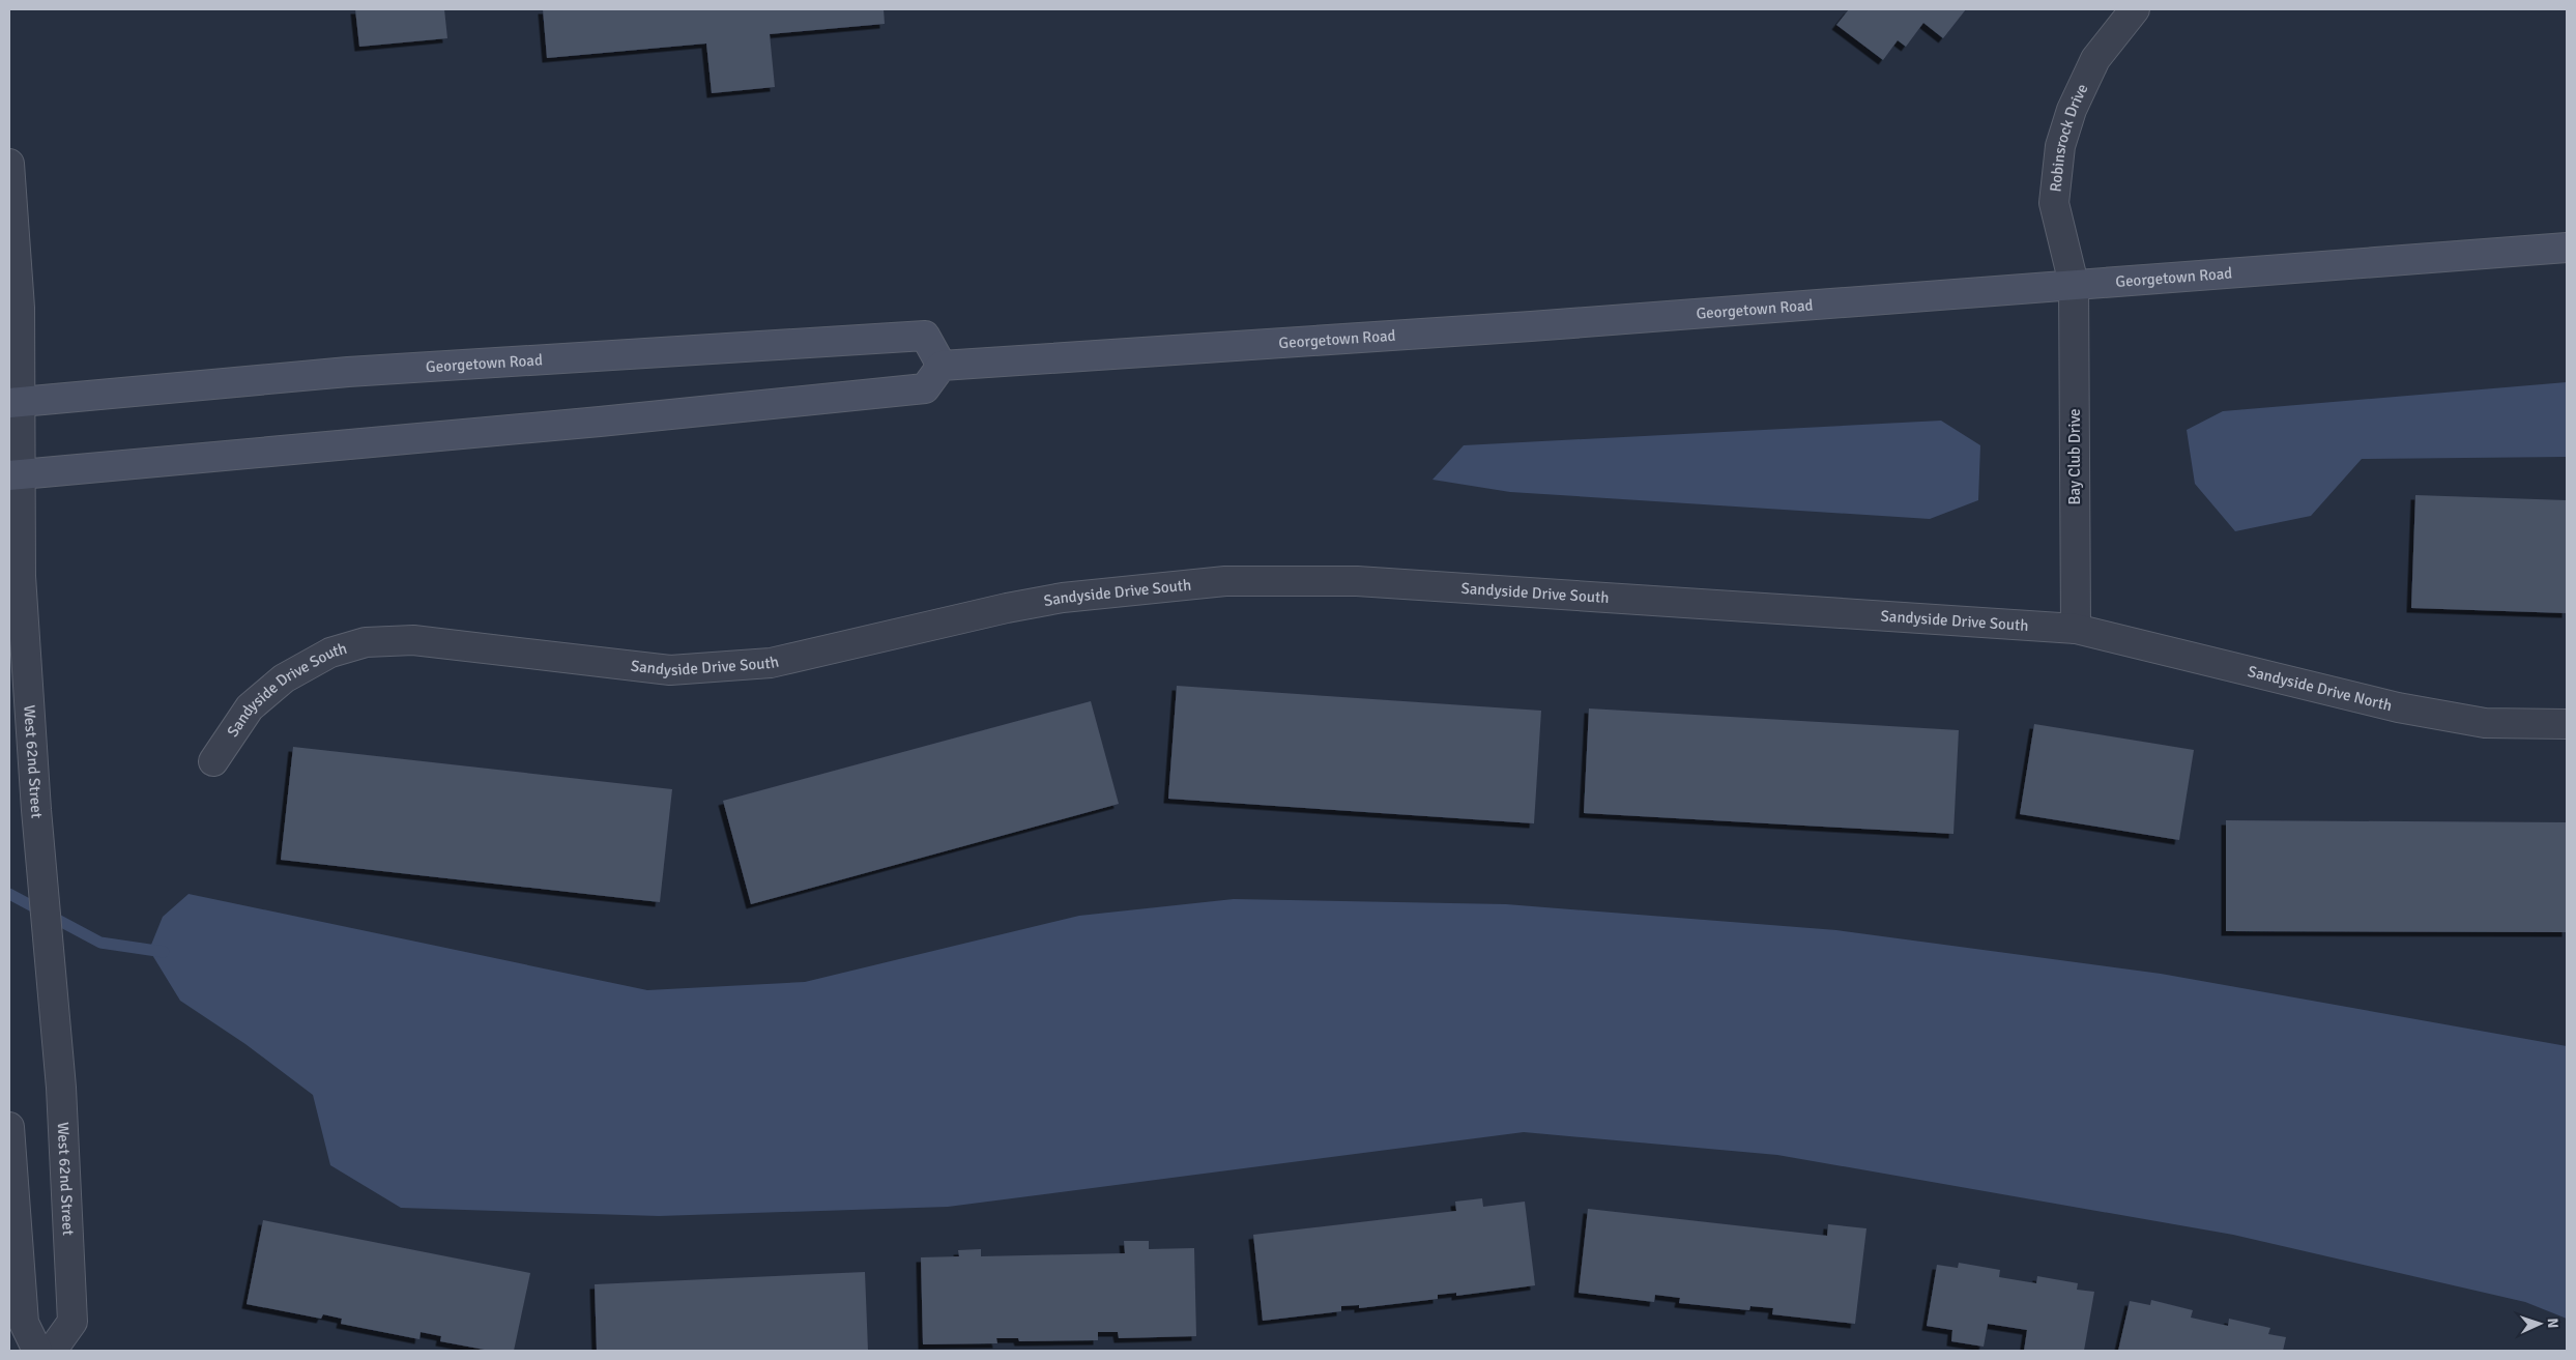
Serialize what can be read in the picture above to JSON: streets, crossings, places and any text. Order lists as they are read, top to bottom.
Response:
{
  "streets": {
    "main road": ["Georgetown Road"],
    "street": [
      "Robinsrock Drive",
      "Bay Club Drive",
      "Sandyside Drive South",
      "Sandyside Drive North",
      "West 62nd Street"
    ]
  },
  "crossings": [
    ["Robinsrock Drive", "Georgetown Road"],
    ["Robinsrock Drive", "Bay Club Drive"],
    ["Georgetown Road", "Bay Club Drive"],
    ["Georgetown Road", "West 62nd Street"],
    ["Bay Club Drive", "Sandyside Drive South"],
    ["Bay Club Drive", "Sandyside Drive North"],
    ["Sandyside Drive South", "Sandyside Drive North"]
  ],
  "north": "right"
}
